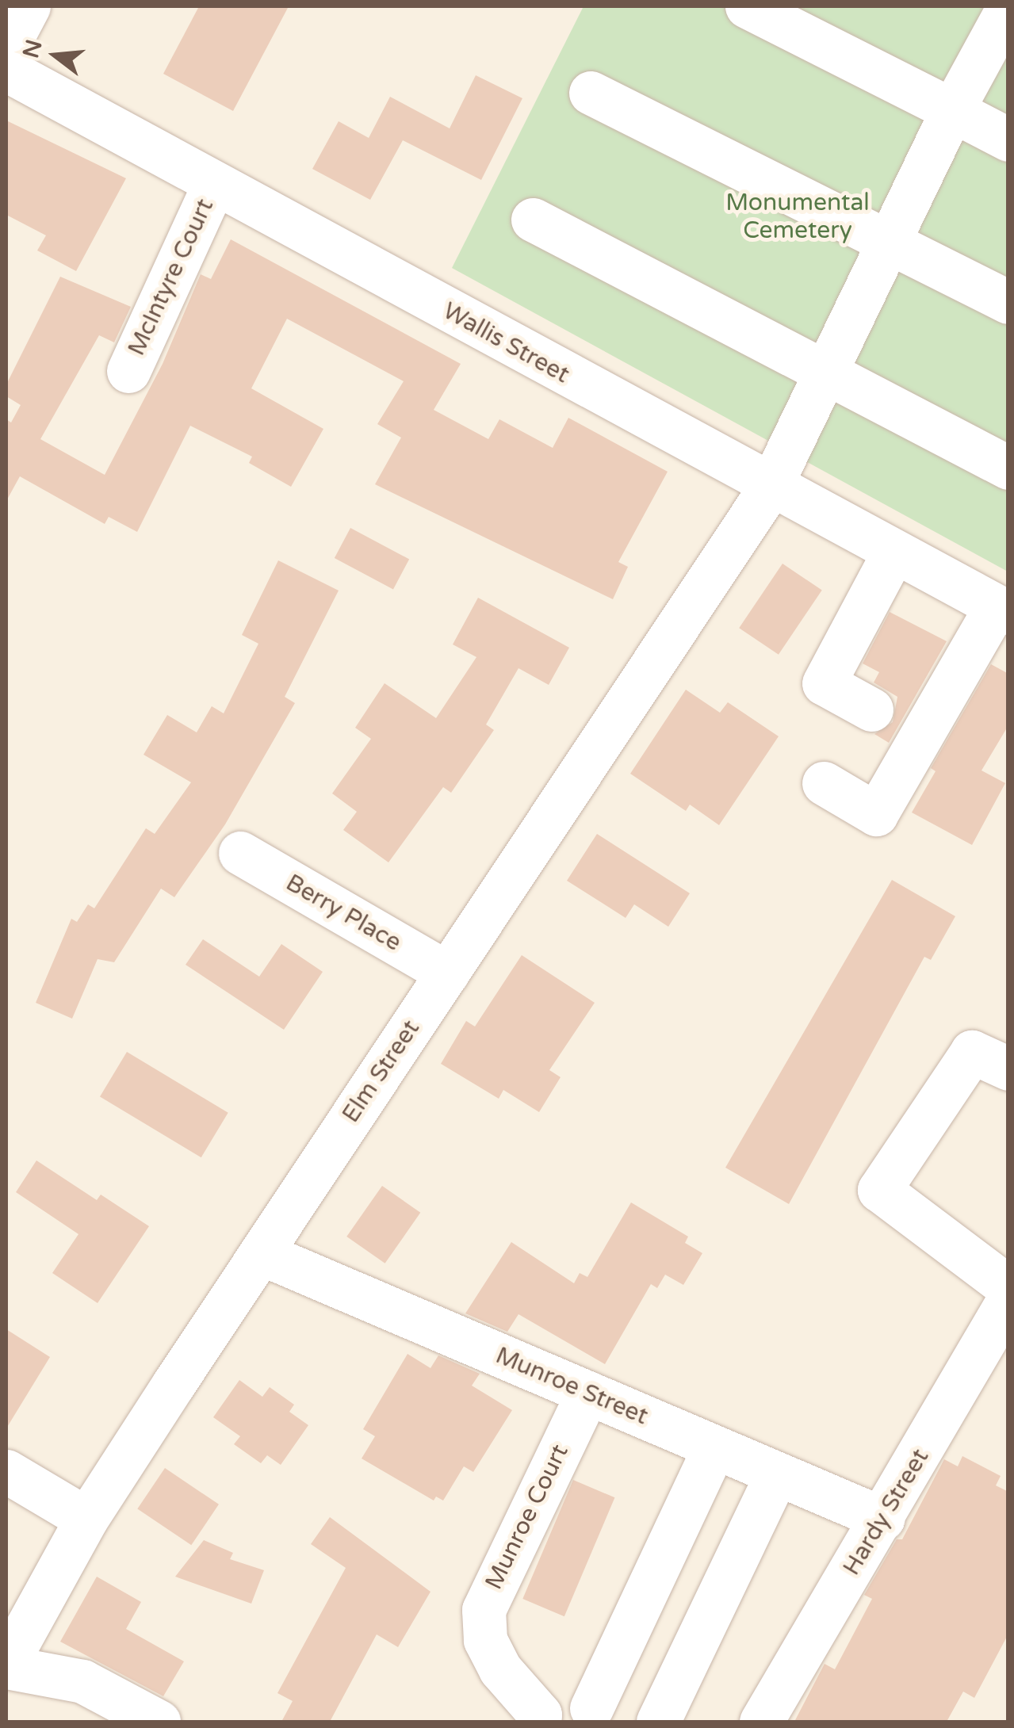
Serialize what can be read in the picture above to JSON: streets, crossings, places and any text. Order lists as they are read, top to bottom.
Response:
{
  "streets": {
    "street": [
      "McIntyre Court",
      "Wallis Street",
      "Berry Place",
      "Elm Street",
      "Munroe Street",
      "Hardy Street",
      "Munroe Court"
    ]
  },
  "crossings": [
    ["McIntyre Court", "Wallis Street"],
    ["Wallis Street", "Elm Street"],
    ["Berry Place", "Elm Street"],
    ["Elm Street", "Munroe Street"],
    ["Munroe Street", "Hardy Street"],
    ["Munroe Street", "Munroe Court"]
  ],
  "parks": ["Monumental Cemetery"],
  "north": "left"
}
